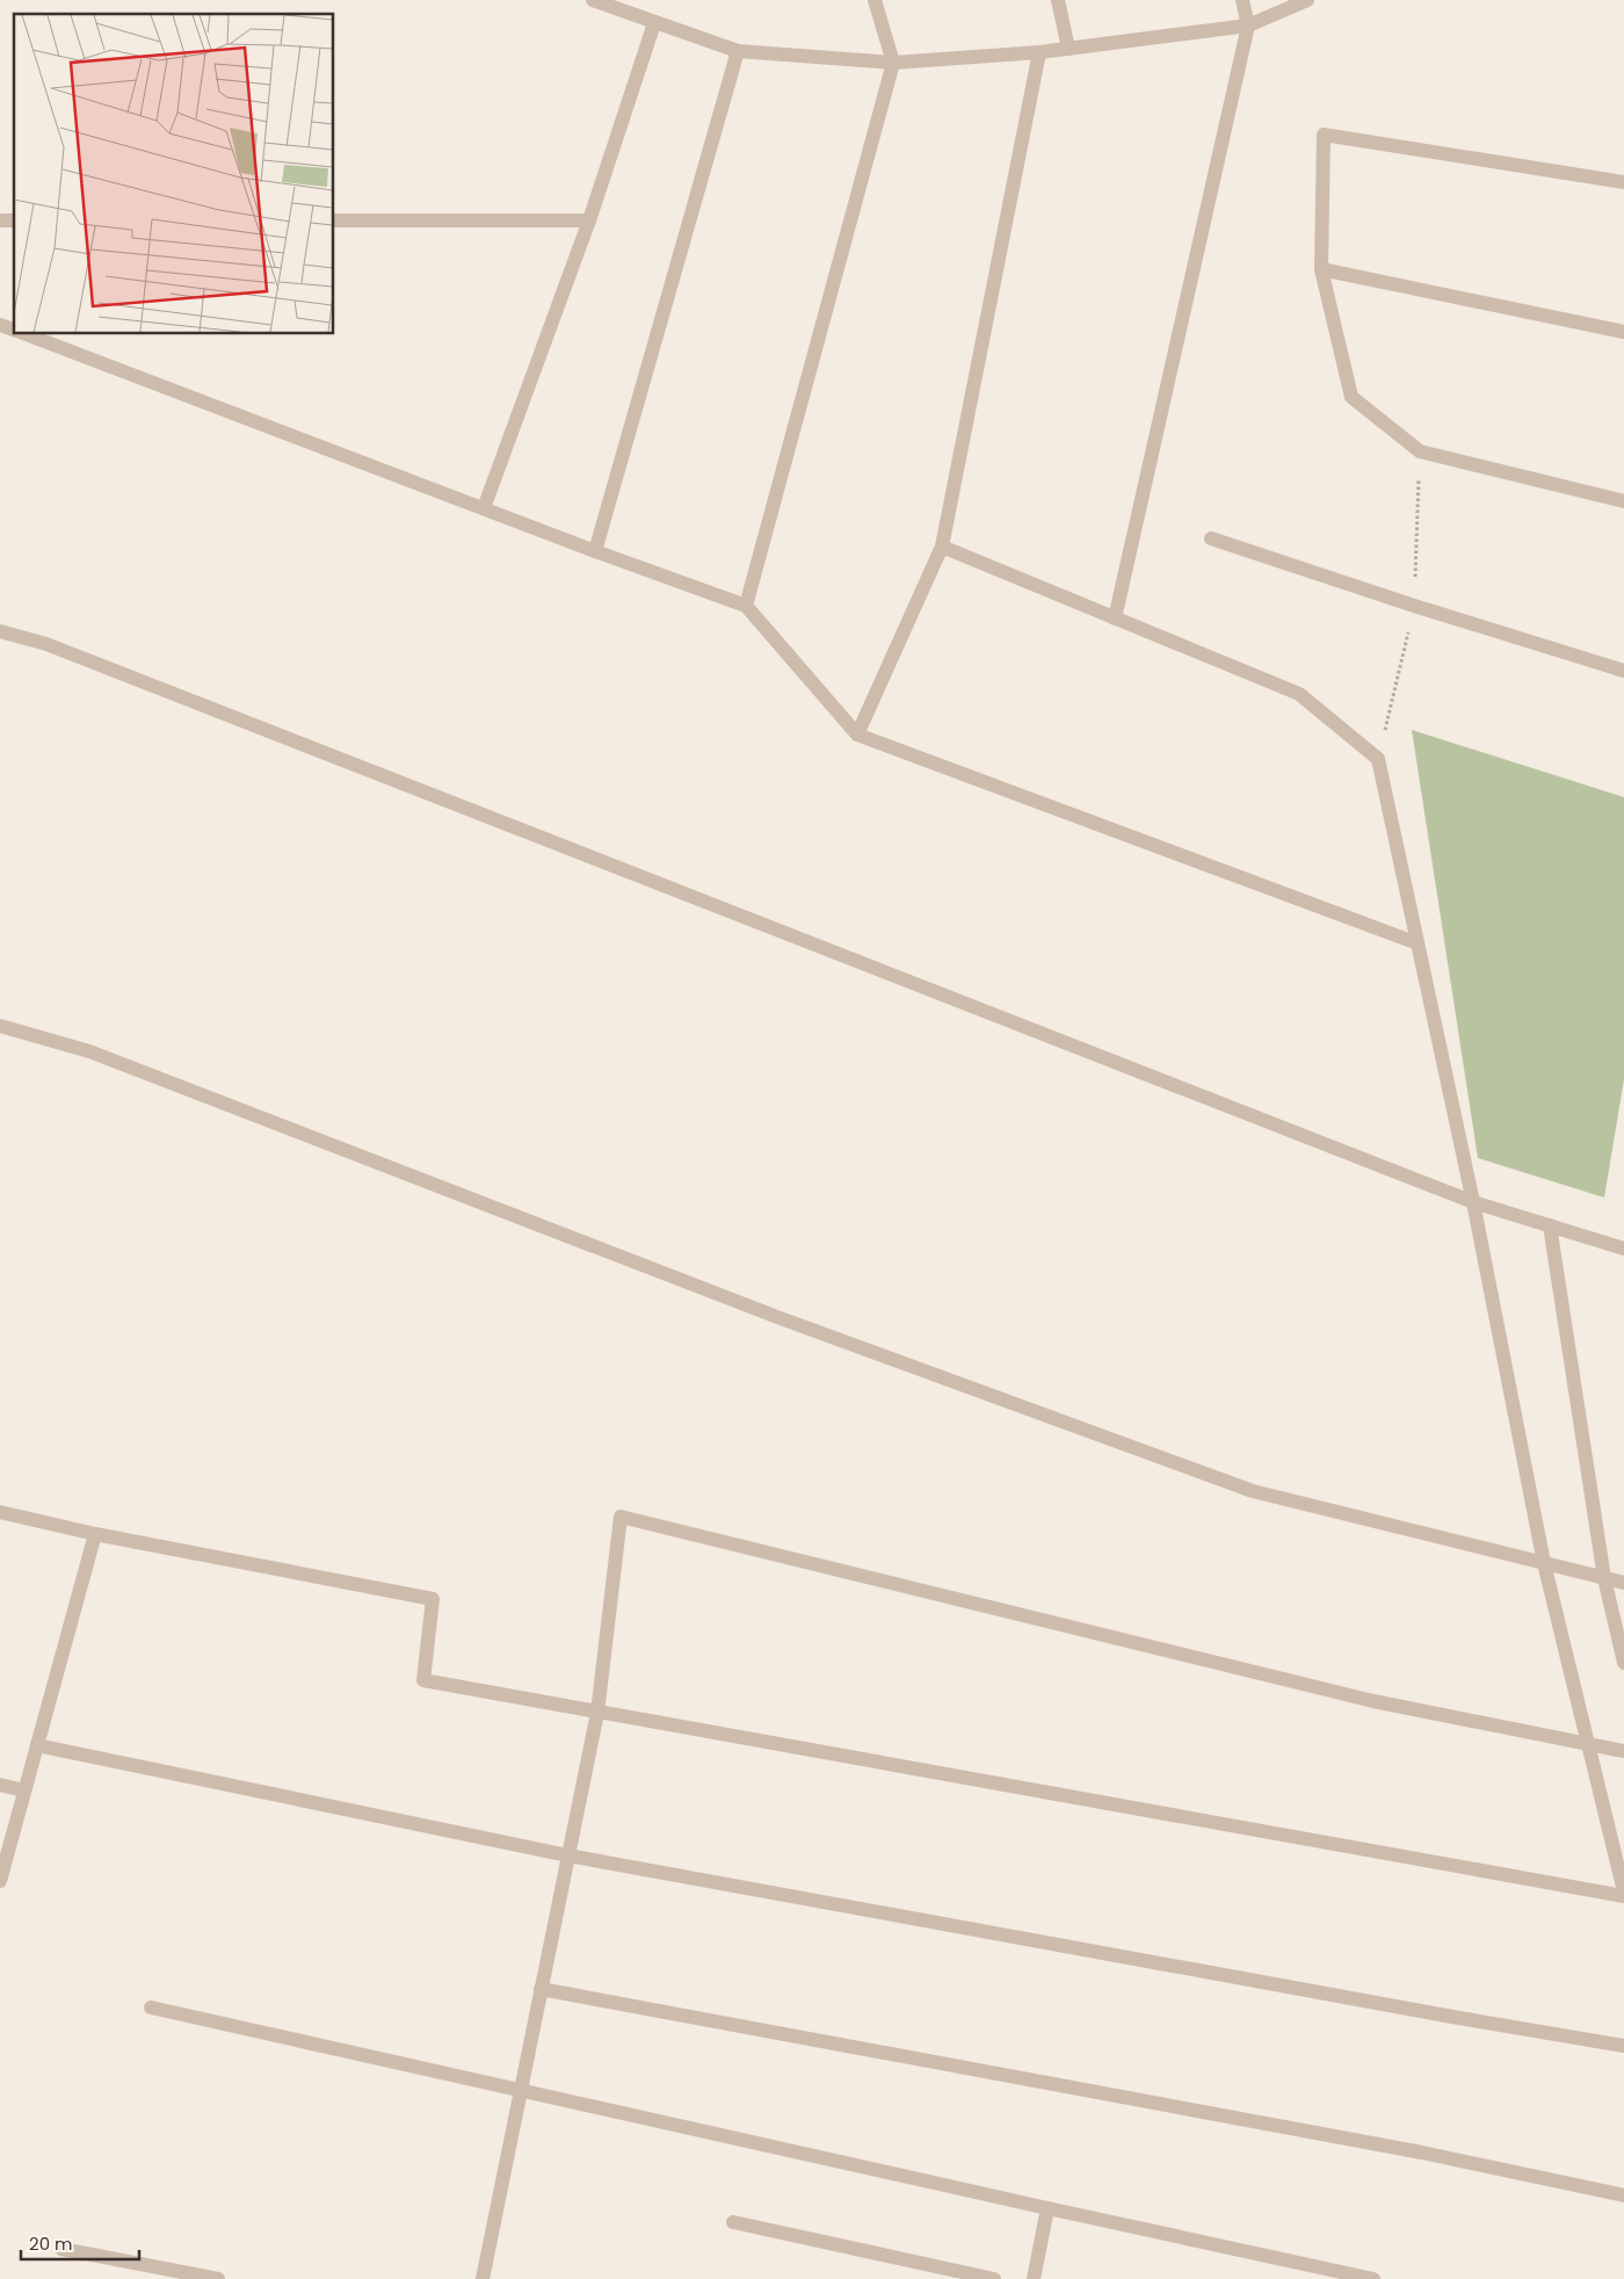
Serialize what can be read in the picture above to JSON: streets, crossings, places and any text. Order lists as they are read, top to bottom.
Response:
{
  "scale_bar": "20 m"
}
